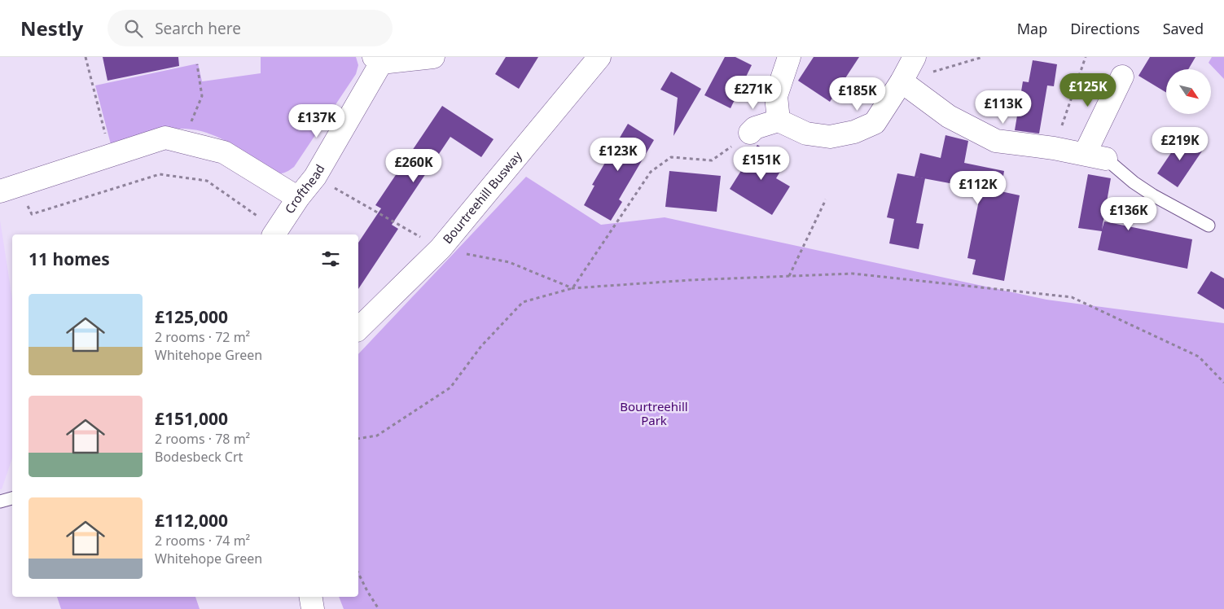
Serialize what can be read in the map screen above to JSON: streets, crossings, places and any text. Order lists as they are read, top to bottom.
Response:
{
  "streets": {
    "street": ["Crofthead", "Bourtreehill Busway"]
  },
  "parks": ["Bourtreehill Park"],
  "north": "bottom right",
  "page": {
    "header": "Nestly",
    "search": "Search here",
    "nav": ["Map", "Directions", "Saved"],
    "price": [
      "£125K",
      "£271K",
      "£185K",
      "£113K",
      "£137K",
      "£219K",
      "£123K",
      "£151K",
      "£260K",
      "£112K",
      "£136K"
    ],
    "heading": "11 homes",
    "list": [
      {
        "name": "£125,000",
        "note": "2 rooms · 72 m² · Whitehope Green"
      },
      {
        "name": "£151,000",
        "note": "2 rooms · 78 m² · Bodesbeck Crt"
      },
      {
        "name": "£112,000",
        "note": "2 rooms · 74 m² · Whitehope Green"
      }
    ]
  }
}
